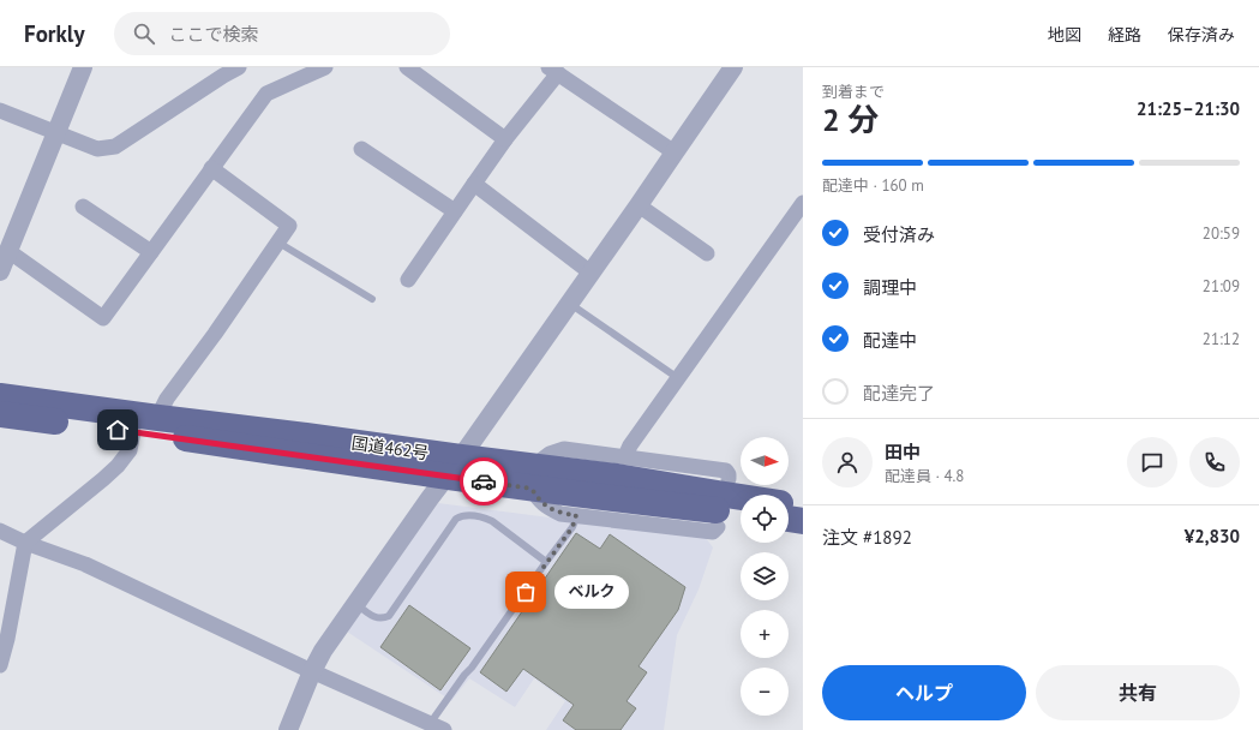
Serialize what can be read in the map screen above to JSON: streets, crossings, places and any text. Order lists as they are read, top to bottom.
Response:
{
  "streets": {
    "highway": ["国道462号"]
  },
  "places": ["ベルク"],
  "north": "right",
  "page": {
    "header": "Forkly",
    "search": "ここで検索",
    "nav": ["地図", "経路", "保存済み"],
    "heading": ["2 分", "到着まで", "21:25–21:30"],
    "panel": [
      "田中",
      "配達員 · 4.8",
      "注文 #1892",
      "¥2,830"
    ],
    "bar": "配達中 · 160 m",
    "list": [
      ["受付済み", "20:59"],
      ["調理中", "21:09"],
      ["配達中", "21:12"],
      "配達完了"
    ],
    "map_buttons": ["+", "−"],
    "bubble": "ベルク",
    "buttons": ["ヘルプ", "共有"]
  }
}
